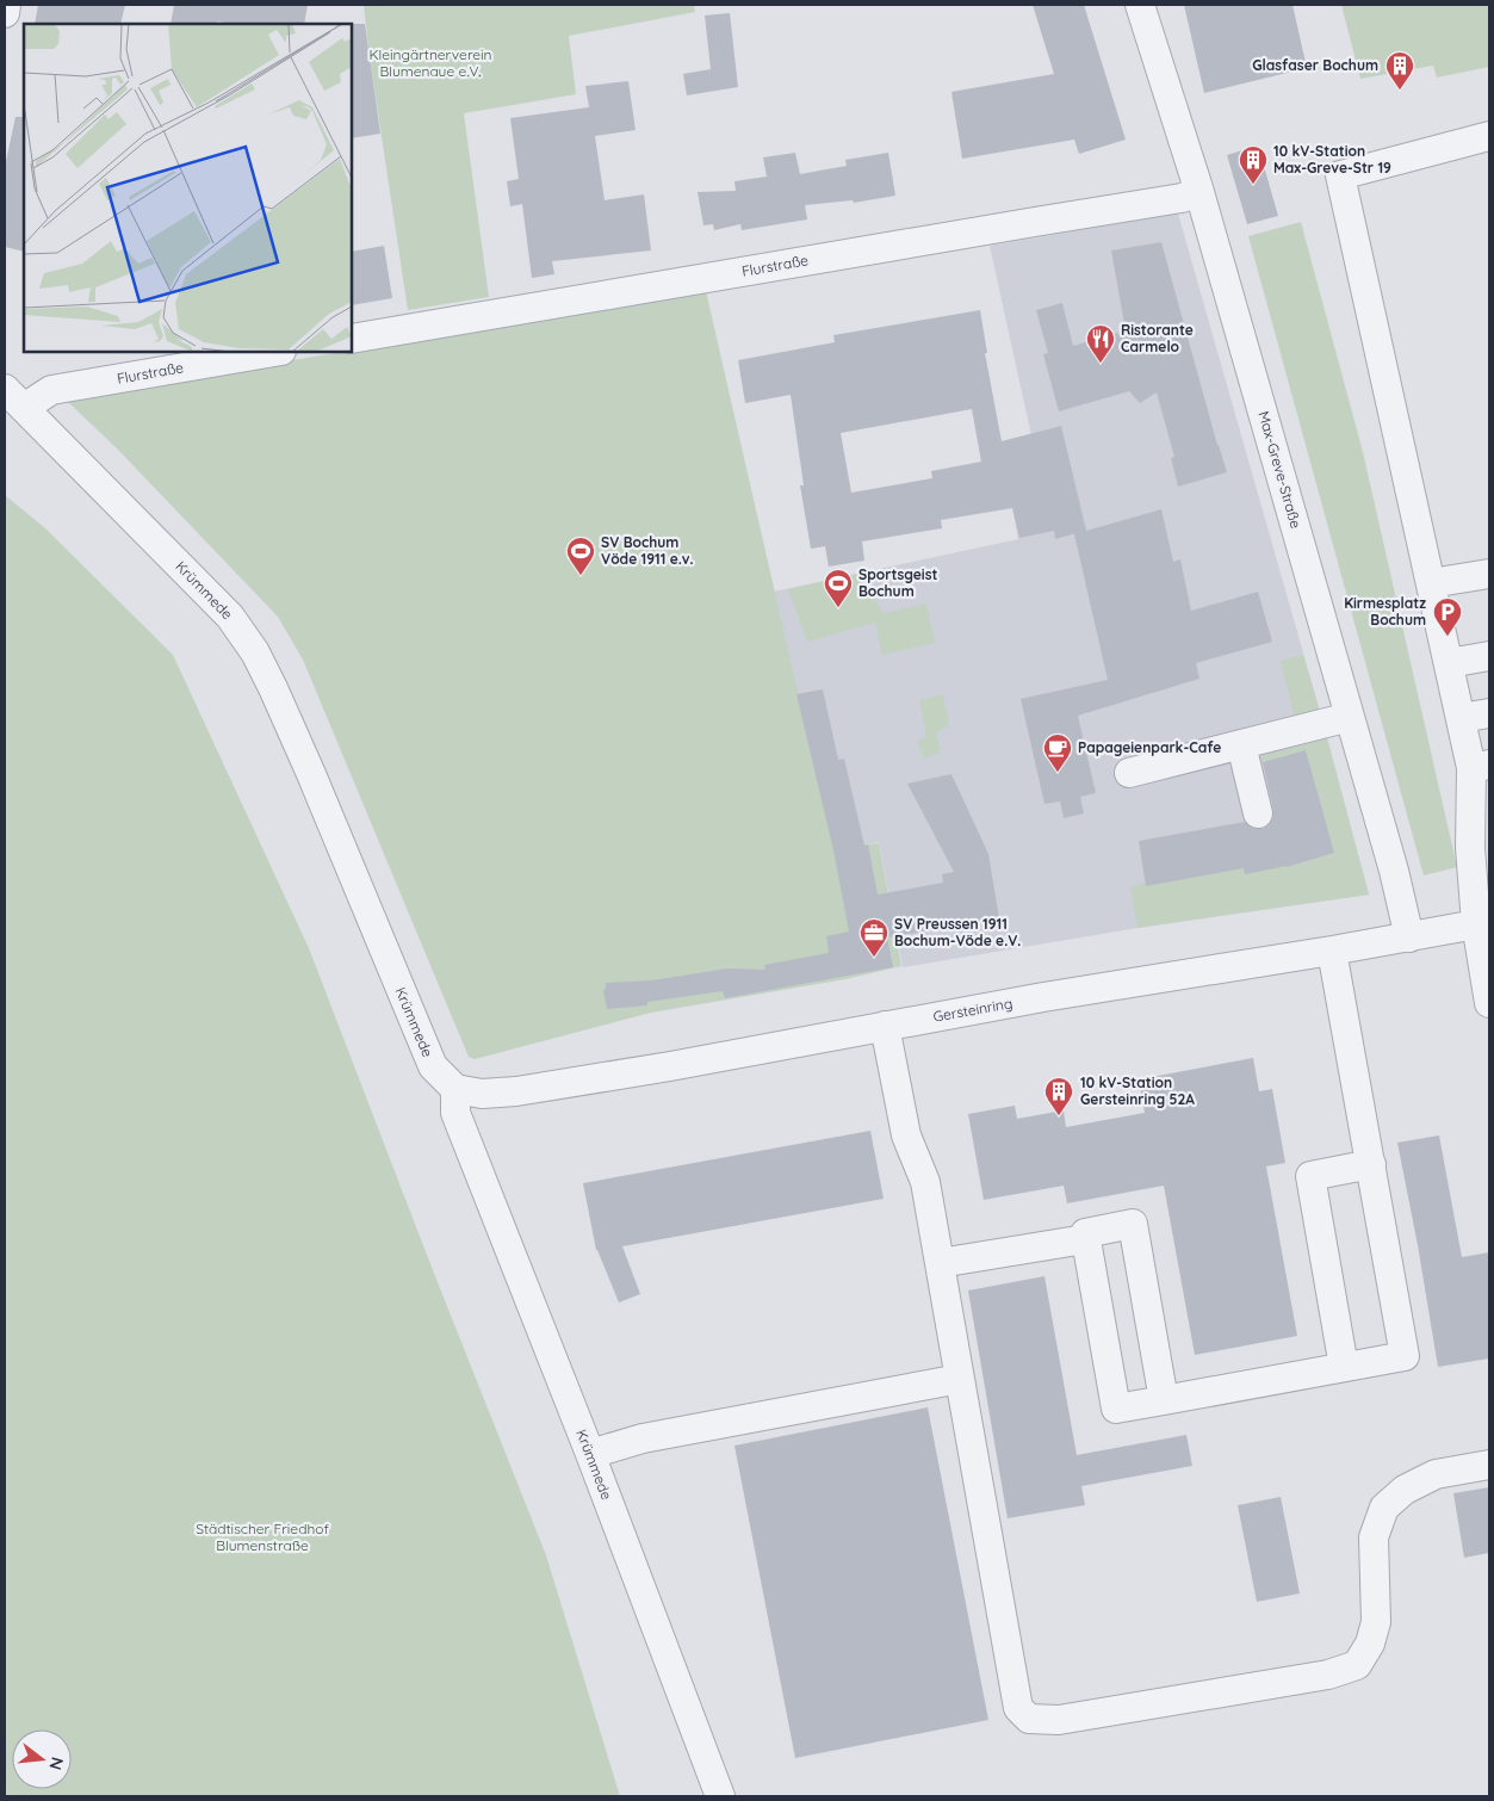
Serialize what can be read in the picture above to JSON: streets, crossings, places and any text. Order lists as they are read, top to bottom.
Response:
{
  "streets": {
    "street": [
      "Flurstraße",
      "Max-Greve-Straße",
      "Krümmede",
      "Gersteinring"
    ]
  },
  "crossings": [
    ["Flurstraße", "Max-Greve-Straße"],
    ["Flurstraße", "Krümmede"],
    ["Max-Greve-Straße", "Gersteinring"],
    ["Krümmede", "Gersteinring"]
  ],
  "parks": ["Kleingärtnerverein Blumenaue e.V.", "Städtischer Friedhof Blumenstraße"],
  "places": {
    "building": ["Glasfaser Bochum", "10 kV-Station Max-Greve-Str 19", "10 kV-Station Gersteinring 52A"],
    "restaurant": ["Ristorante Carmelo"],
    "sports": ["SV Bochum Vöde 1911 e.v.", "Sportsgeist Bochum"],
    "parking": ["Kirmesplatz Bochum"],
    "cafe": ["Papageienpark-Cafe"],
    "office": ["SV Preussen 1911 Bochum-Vöde e.V."]
  },
  "north": "right"
}
